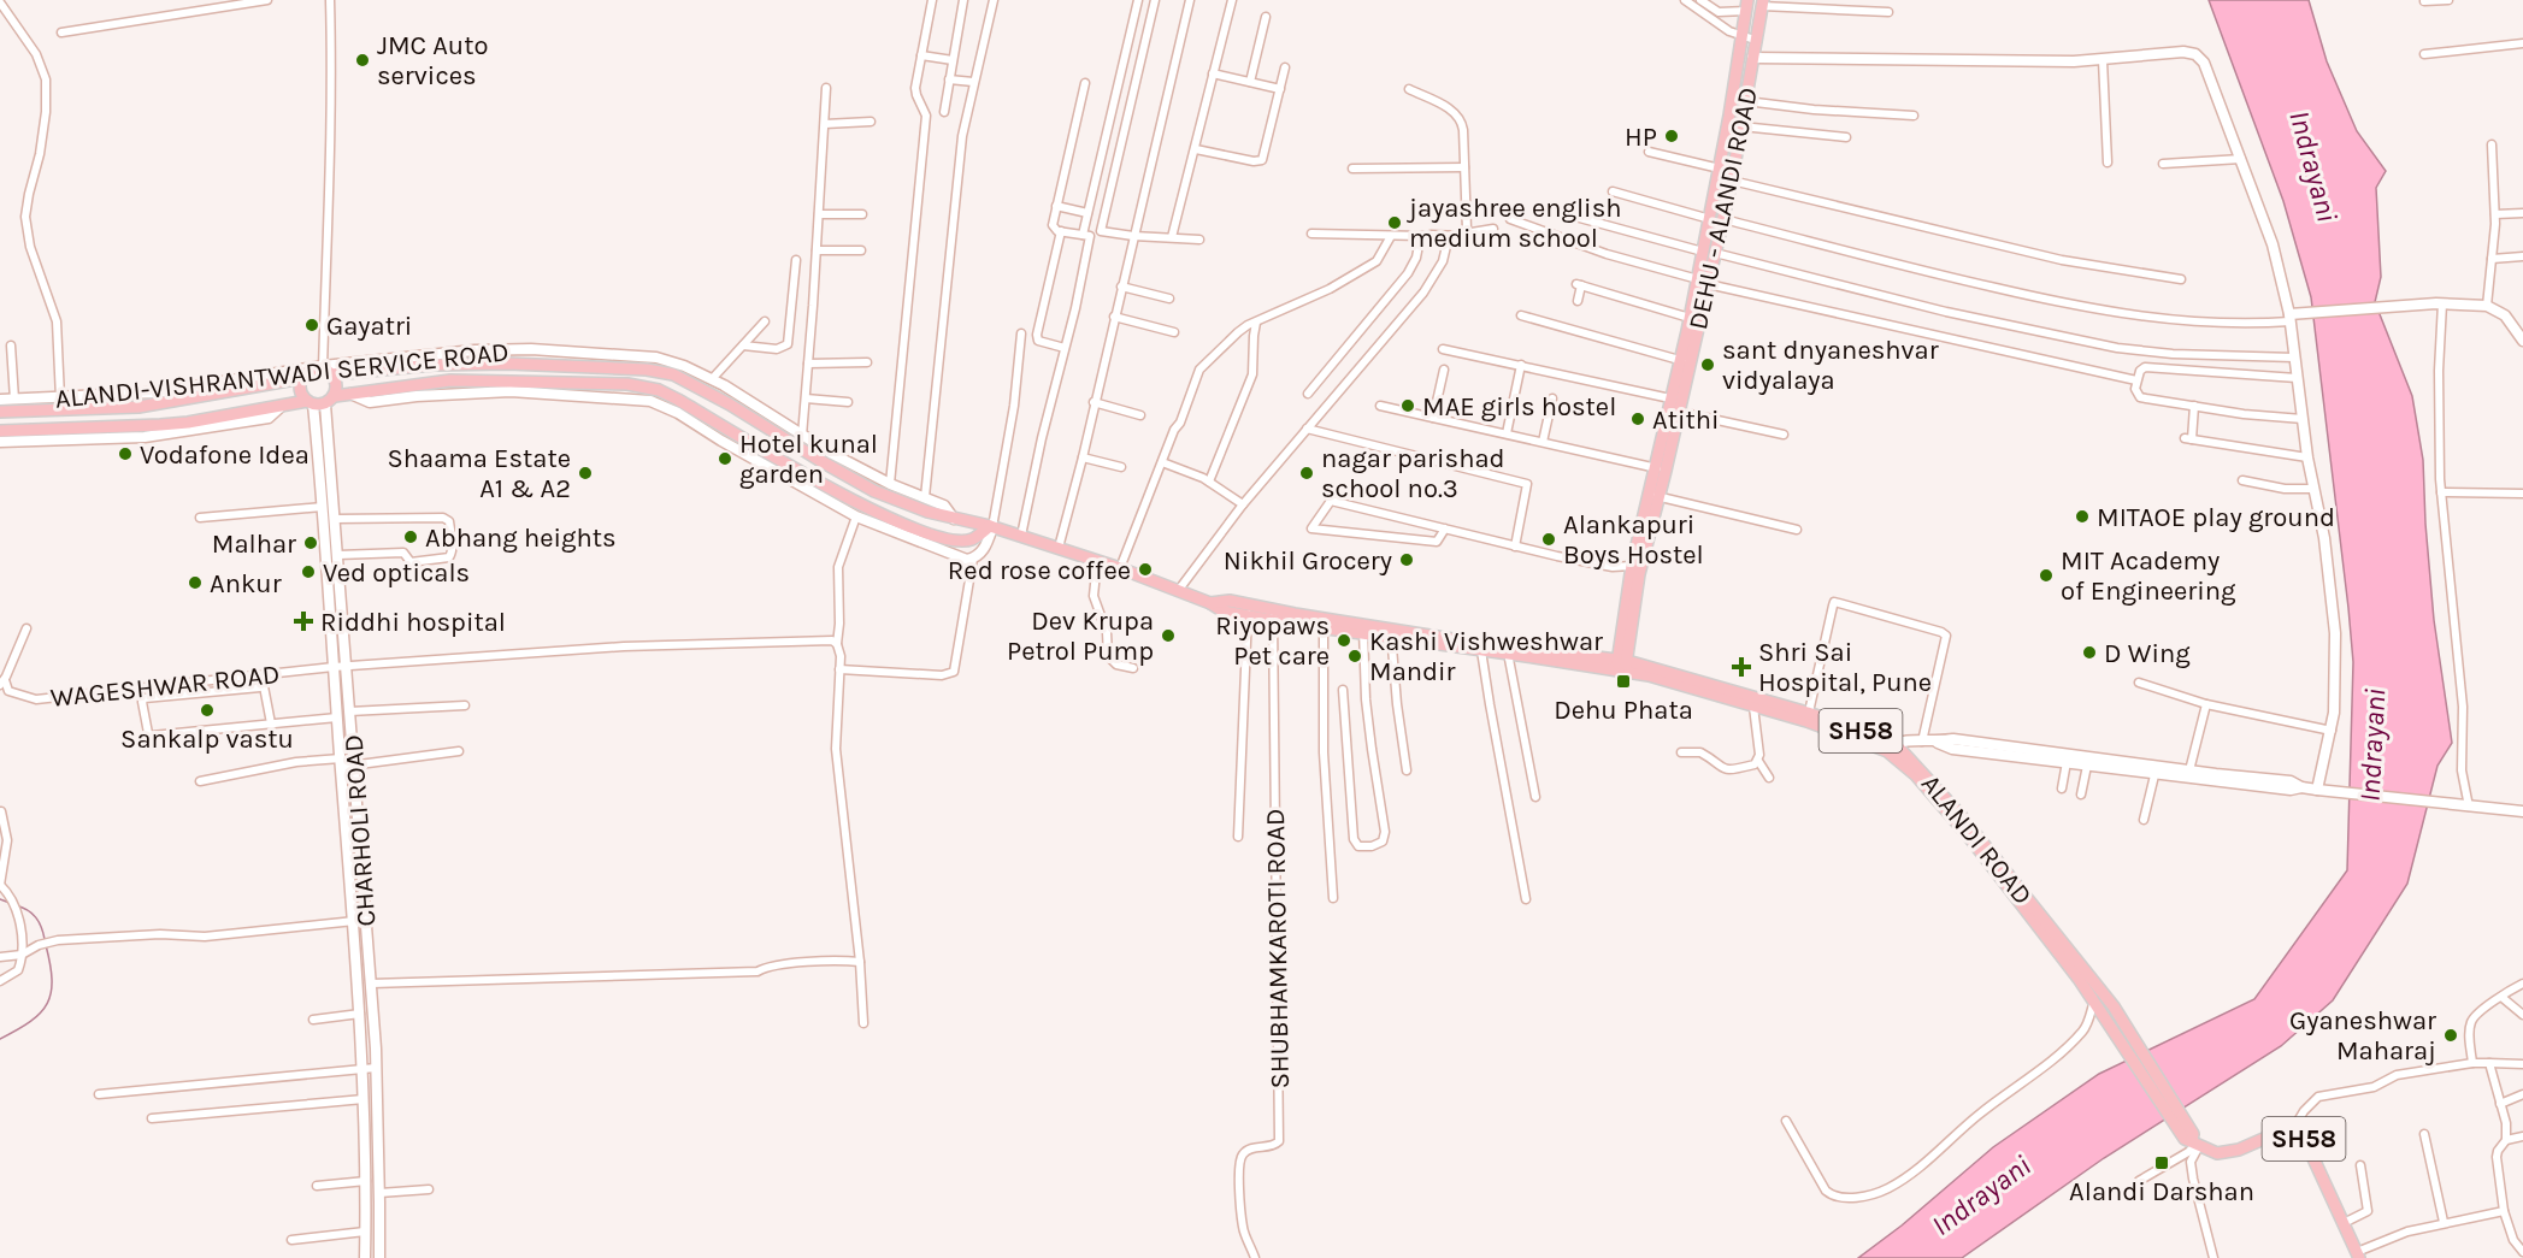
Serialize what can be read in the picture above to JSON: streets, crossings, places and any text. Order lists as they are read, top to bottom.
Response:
{
  "streets": {
    "main road": ["DEHU - ALANDI ROAD", "SH58", "ALANDI ROAD"],
    "street": [
      "ALANDI-VISHRANTWADI SERVICE ROAD",
      "WAGESHWAR ROAD",
      "CHARHOLI ROAD",
      "SHUBHAMKAROTI ROAD"
    ]
  },
  "crossings": [
    ["DEHU - ALANDI ROAD", "SH58"],
    ["DEHU - ALANDI ROAD", "ALANDI ROAD"],
    ["ALANDI-VISHRANTWADI SERVICE ROAD", "CHARHOLI ROAD"],
    ["WAGESHWAR ROAD", "CHARHOLI ROAD"],
    ["SH58", "ALANDI ROAD"]
  ],
  "water": ["Indrayani"],
  "places": {
    "other": [
      "JMC Auto services",
      "HP",
      "jayashree english medium school",
      "Gayatri",
      "sant dnyaneshvar vidyalaya",
      "MAE girls hostel",
      "Atithi",
      "Vodafone Idea",
      "Hotel kunal garden",
      "Shaama Estate A1 & A2",
      "nagar parishad school no.3",
      "MITAOE play ground",
      "Abhang heights",
      "Alankapuri Boys Hostel",
      "Malhar",
      "Nikhil Grocery",
      "Red rose coffee",
      "Ved opticals",
      "MIT Academy of Engineering",
      "Ankur",
      "Dev Krupa Petrol Pump",
      "Riyopaws Pet care",
      "D Wing",
      "Kashi Vishweshwar Mandir",
      "Sankalp vastu",
      "Gyaneshwar Maharaj"
    ],
    "health": ["Riddhi hospital", "Shri Sai Hospital, Pune"],
    "transit": ["Dehu Phata", "Alandi Darshan"]
  }
}
